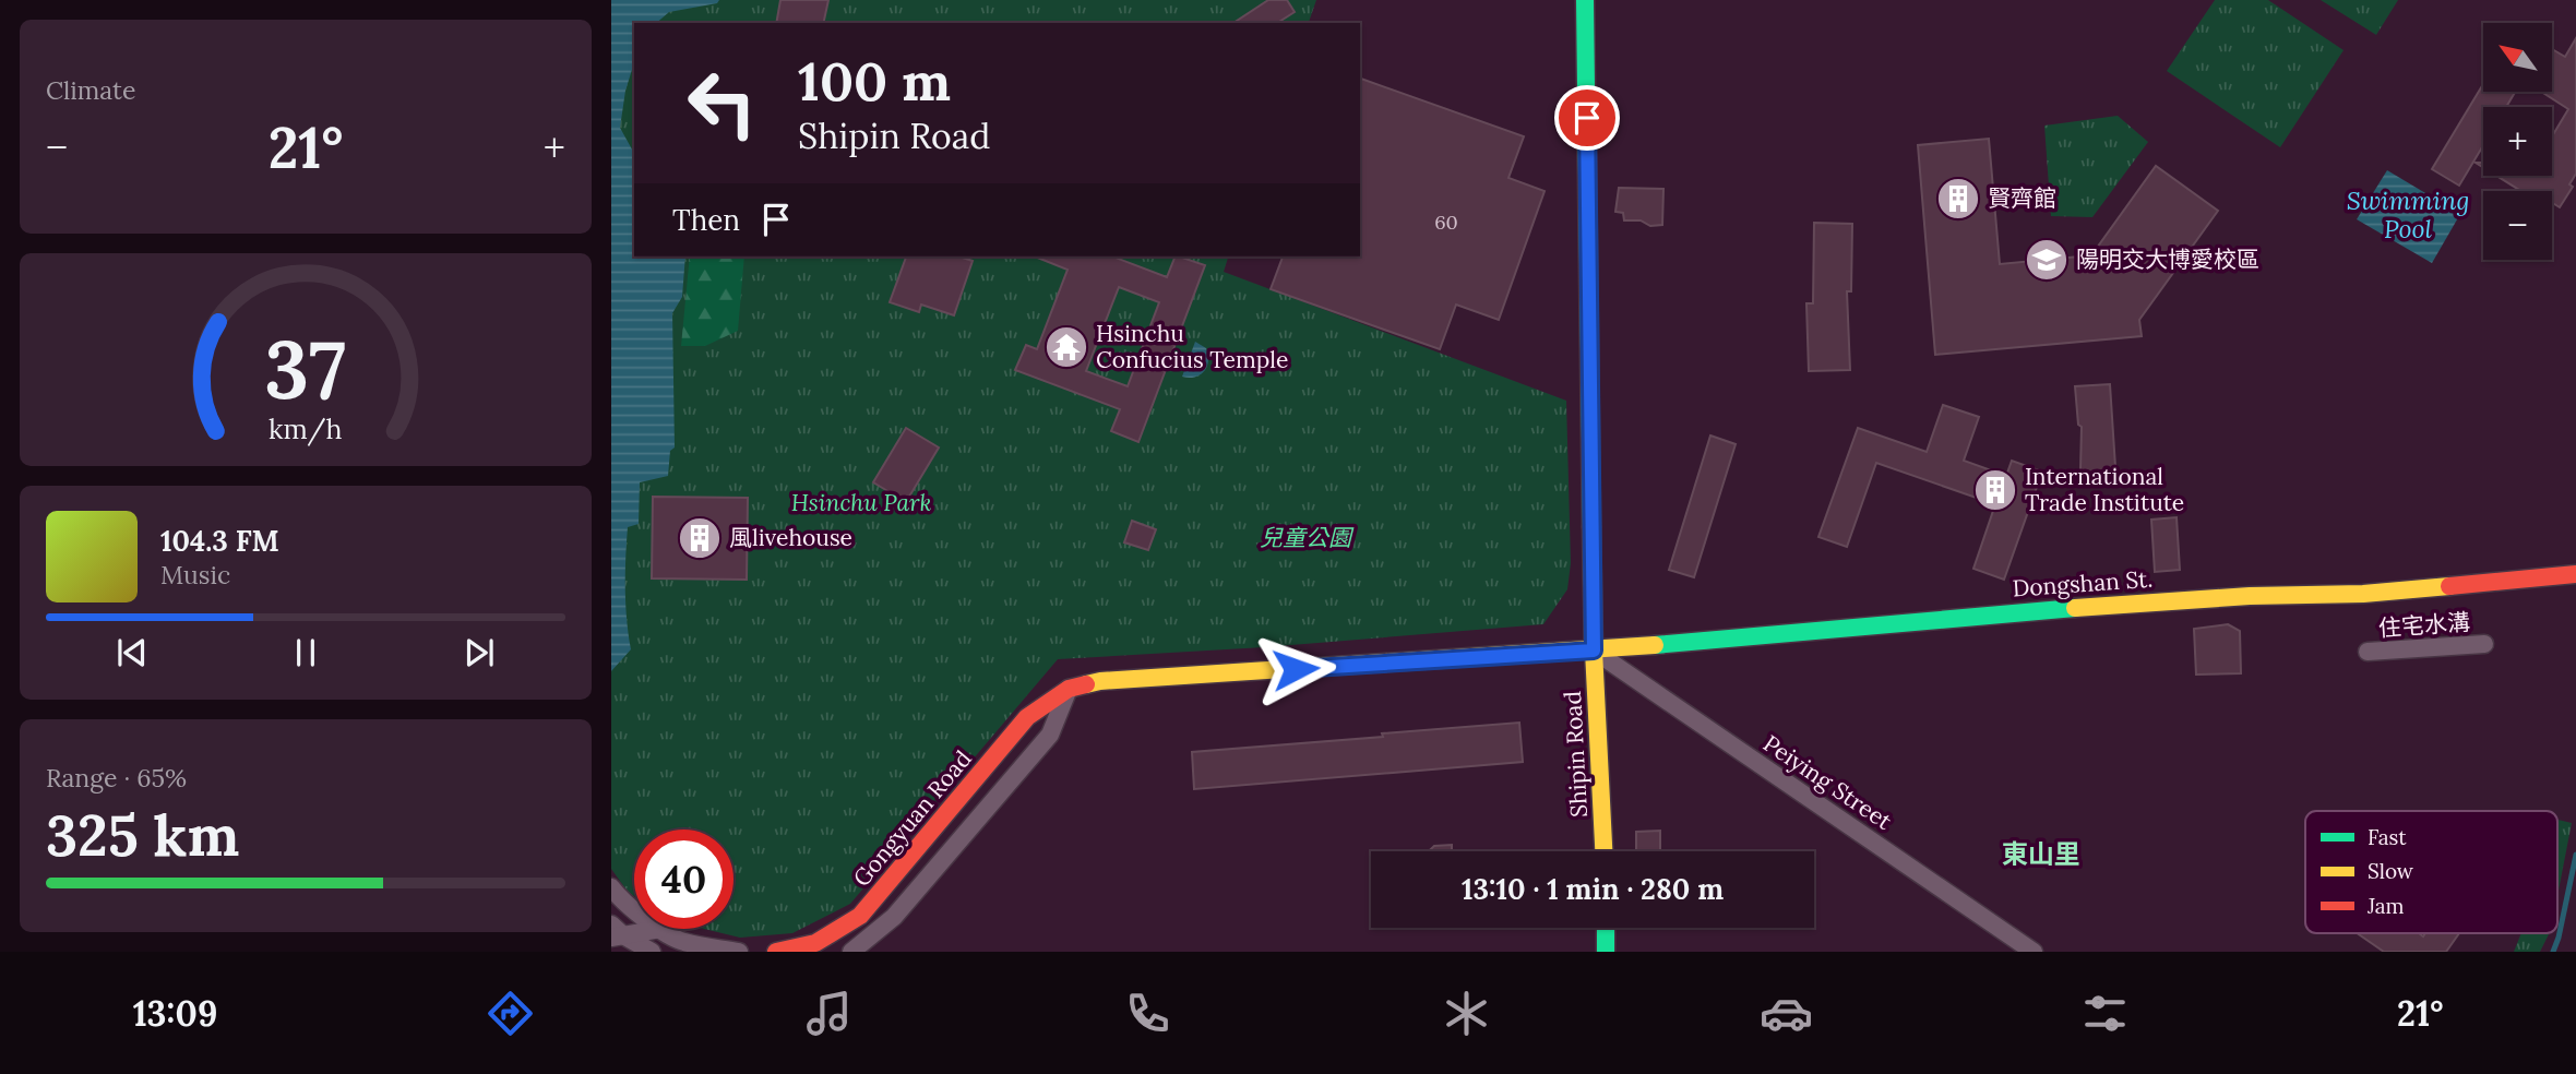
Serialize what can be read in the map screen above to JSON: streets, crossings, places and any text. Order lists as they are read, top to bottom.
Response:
{
  "streets": {
    "street": [
      "Dongshan St.",
      "住宅水溝",
      "Shipin Road",
      "Peiying Street",
      "Gongyuan Road"
    ]
  },
  "crossings": [
    ["Dongshan St.", "Shipin Road"],
    ["Dongshan St.", "Peiying Street"],
    ["Dongshan St.", "Gongyuan Road"],
    ["Shipin Road", "Peiying Street"],
    ["Shipin Road", "Gongyuan Road"],
    ["Peiying Street", "Gongyuan Road"]
  ],
  "districts": ["東山里"],
  "water": ["Swimming Pool"],
  "parks": ["Hsinchu Park", "兒童公園"],
  "places": {
    "building": ["賢齊館", "International Trade Institute", "風livehouse"],
    "school or university": ["陽明交大博愛校區"],
    "temple": ["Hsinchu Confucius Temple"]
  },
  "house_numbers": ["60"],
  "legend": ["Fast", "Slow", "Jam"],
  "north": "top left",
  "page": {
    "tile": [
      "Climate",
      ["Range · 65%", "325 km"]
    ],
    "map_buttons": ["+", "−"],
    "turn": ["100 m", "Shipin Road"],
    "heat": ["−", "21°", "+"],
    "then": "Then",
    "song": ["104.3 FM", "Music"],
    "limit": "40",
    "trip": "13:10 · 1 min · 280 m",
    "tabs": ["13:09", "21°"],
    "gauge": ["37", "km/h"]
  }
}
